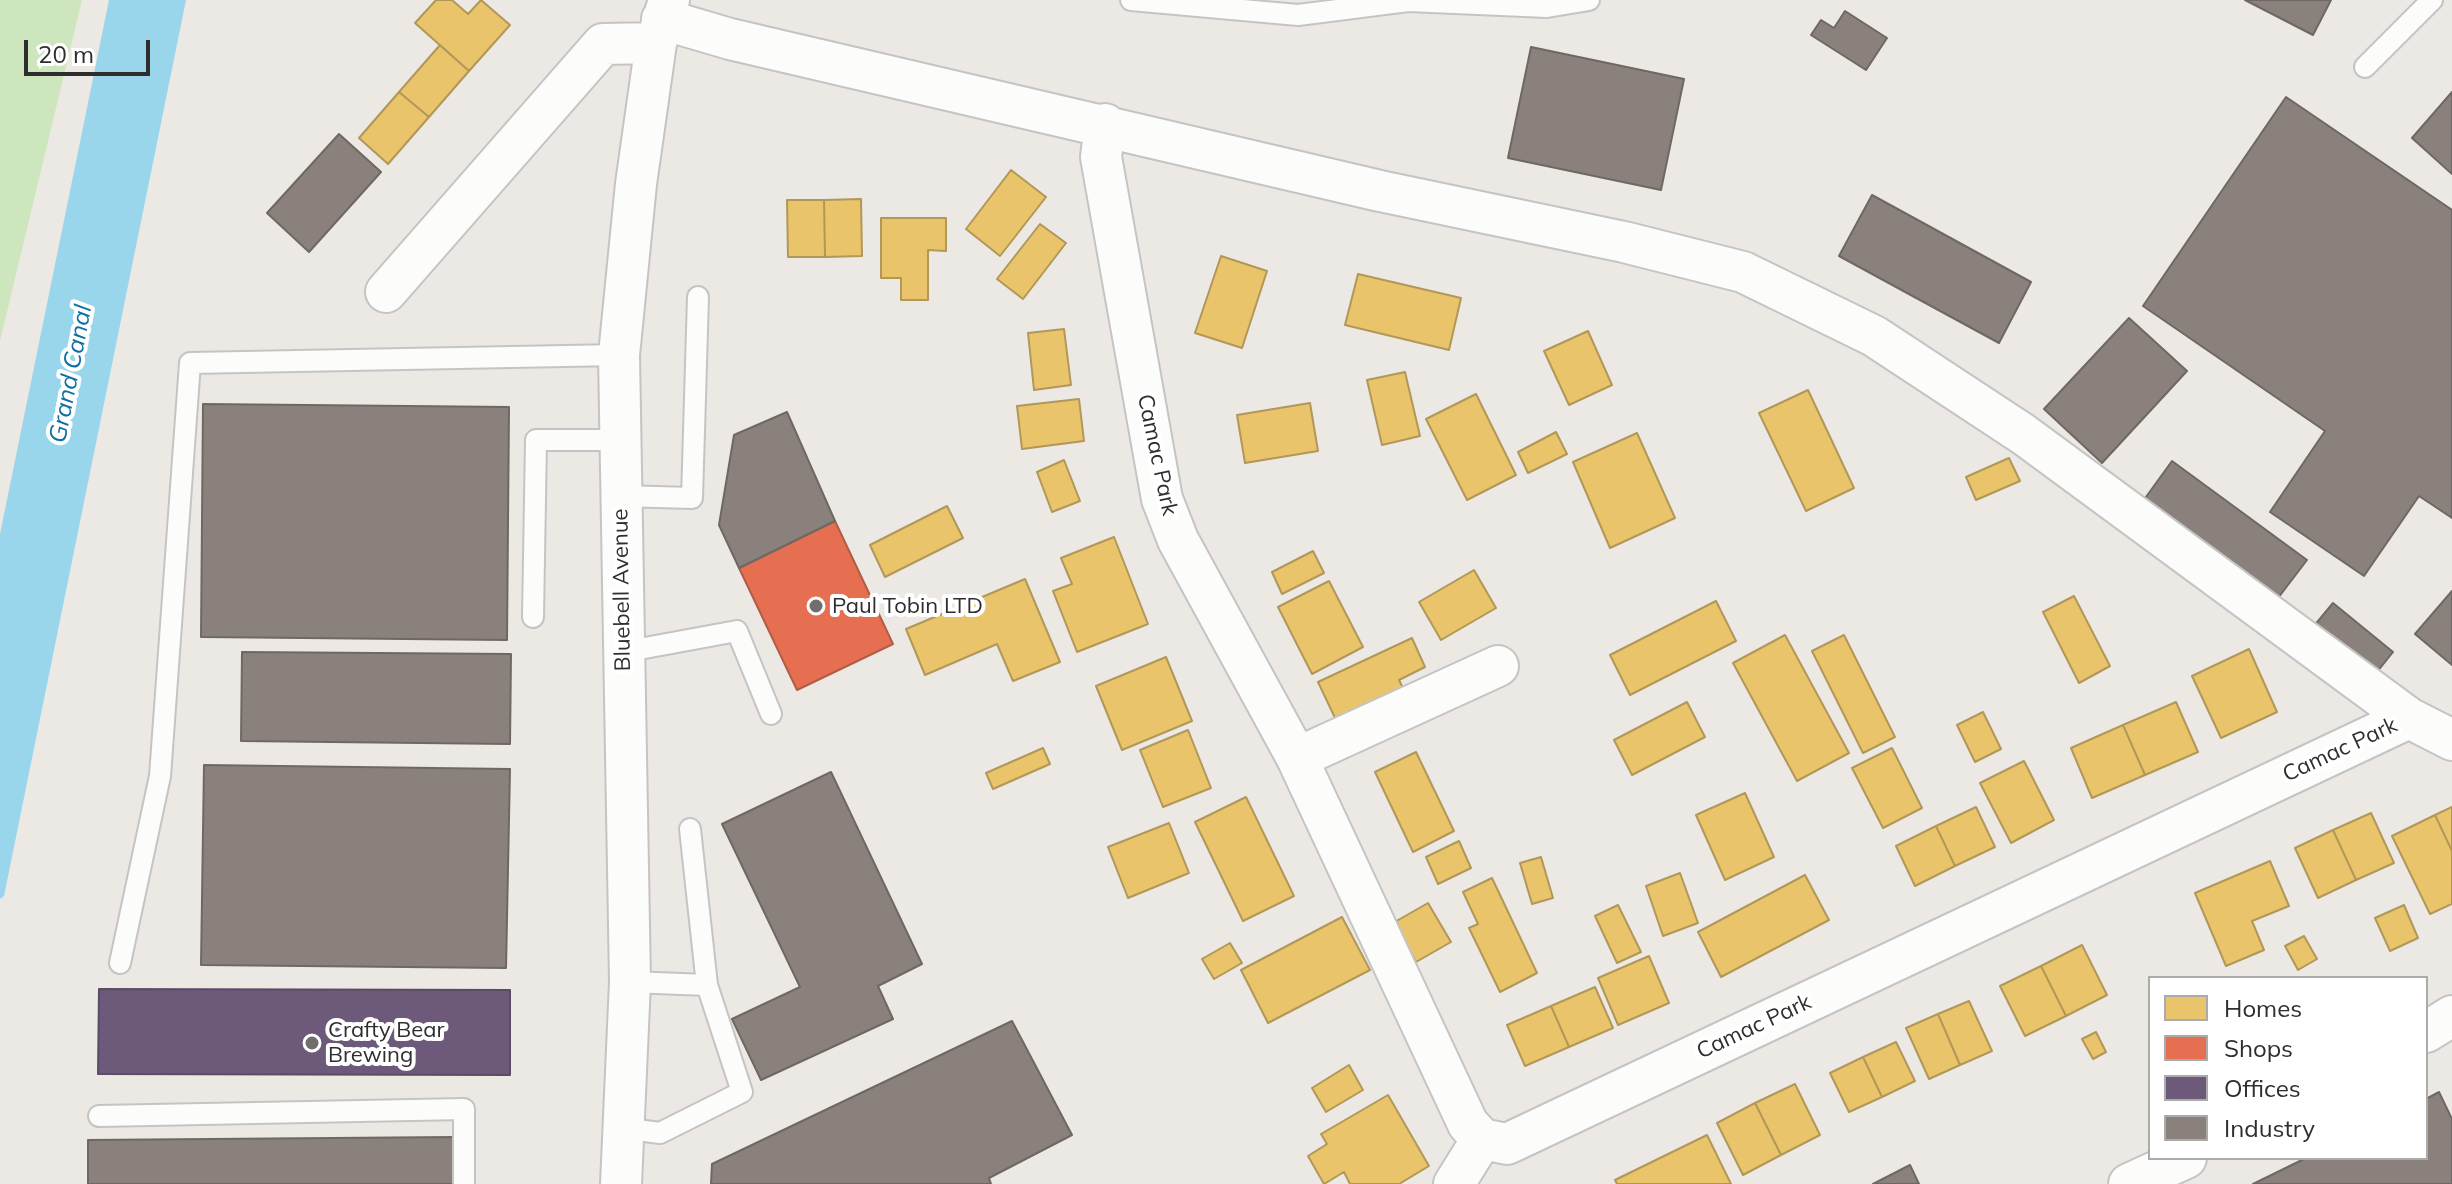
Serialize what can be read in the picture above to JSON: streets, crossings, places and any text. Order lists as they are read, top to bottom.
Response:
{
  "streets": {
    "street": ["Camac Park", "Bluebell Avenue"]
  },
  "water": ["Grand Canal"],
  "places": ["Paul Tobin LTD", "Crafty Bear Brewing"],
  "legend": [
    "Homes",
    "Shops",
    "Offices",
    "Industry"
  ],
  "scale_bar": "20 m"
}
